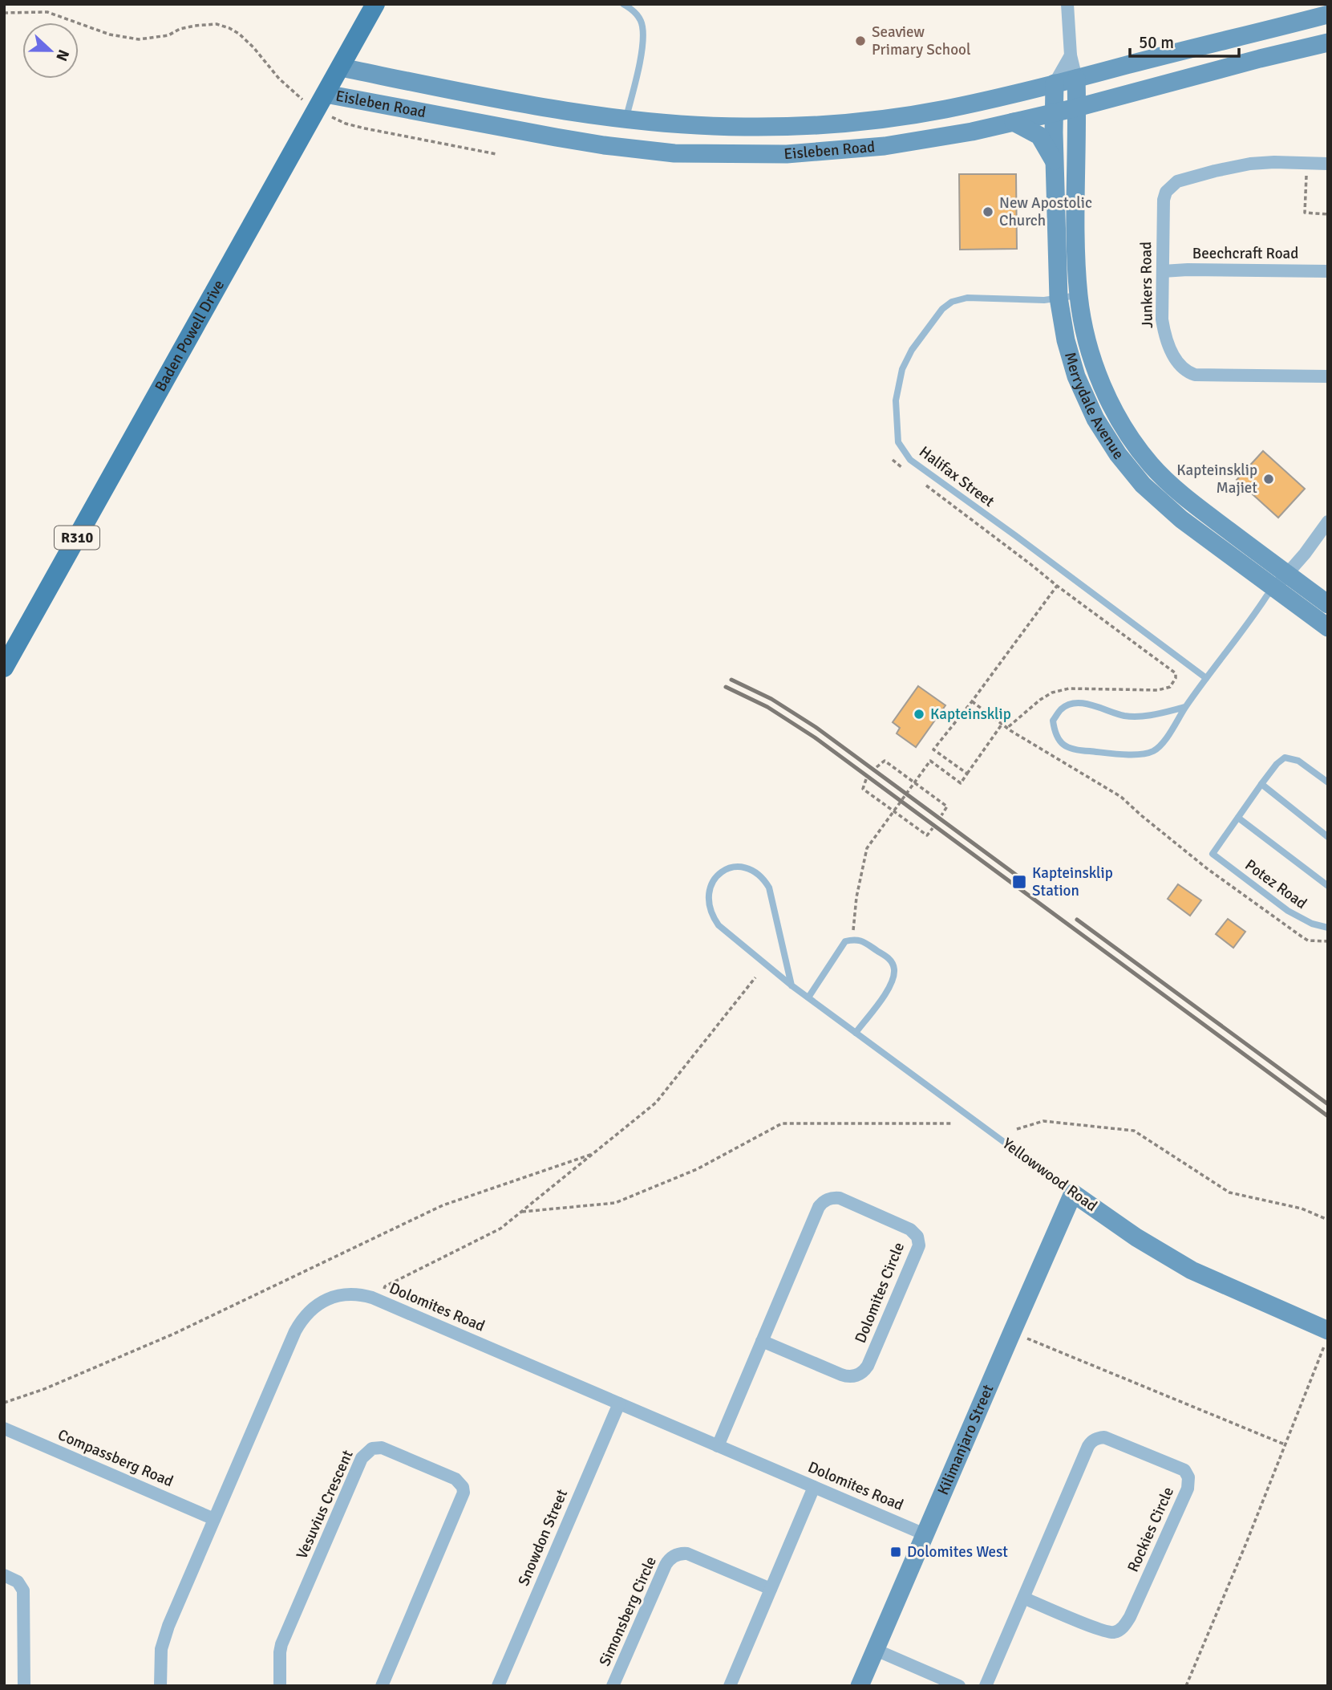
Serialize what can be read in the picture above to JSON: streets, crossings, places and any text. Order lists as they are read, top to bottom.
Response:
{
  "streets": {
    "main road": ["Baden Powell Drive", "R310"],
    "street": [
      "Eisleben Road",
      "Beechcraft Road",
      "Junkers Road",
      "Merrydale Avenue",
      "Yellowwood Road",
      "Dolomites Circle",
      "Dolomites Road",
      "Kilimanjaro Street",
      "Compassberg Road",
      "Vesuvius Crescent",
      "Rockies Circle",
      "Snowdon Street",
      "Simonsberg Circle"
    ],
    "lane": ["Halifax Street", "Potez Road"]
  },
  "crossings": [
    ["Eisleben Road", "Baden Powell Drive"],
    ["Eisleben Road", "Merrydale Avenue"],
    ["Beechcraft Road", "Junkers Road"],
    ["Merrydale Avenue", "Halifax Street"],
    ["Yellowwood Road", "Kilimanjaro Street"],
    ["Dolomites Circle", "Dolomites Road"],
    ["Dolomites Road", "Kilimanjaro Street"],
    ["Dolomites Road", "Compassberg Road"],
    ["Dolomites Road", "Snowdon Street"]
  ],
  "places": {
    "other": [
      "Seaview Primary School",
      "New Apostolic Church",
      "Kapteinsklip Majiet",
      "Kapteinsklip"
    ],
    "transit": ["Kapteinsklip Station", "Dolomites West"]
  },
  "scale_bar": "50 m",
  "north": "right"
}
